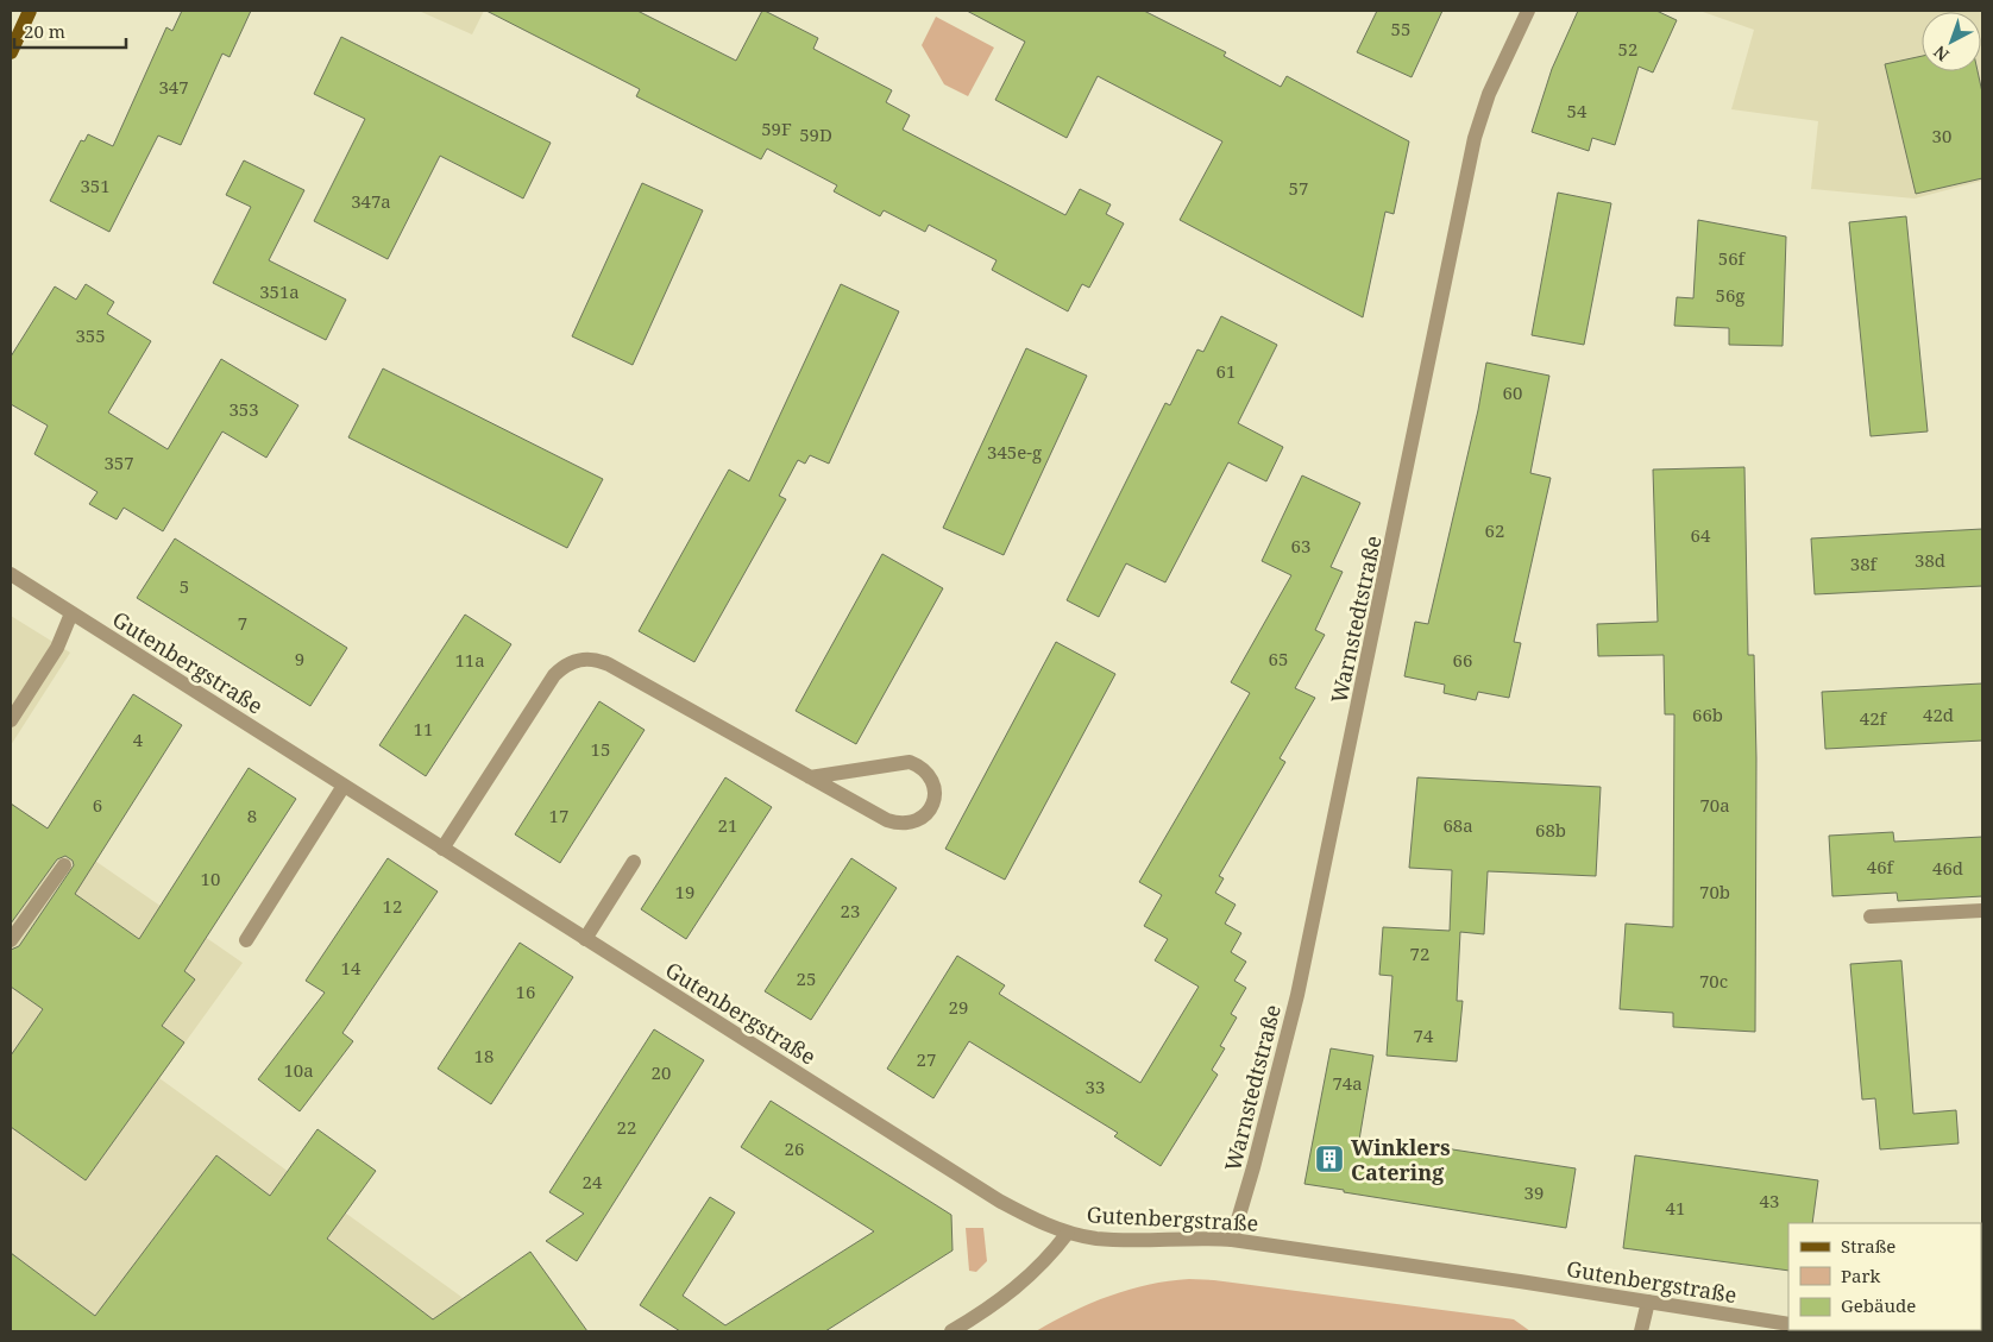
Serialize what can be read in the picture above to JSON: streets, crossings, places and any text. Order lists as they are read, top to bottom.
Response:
{
  "streets": {
    "street": ["Warnstedtstraße", "Gutenbergstraße"]
  },
  "crossings": [
    ["Warnstedtstraße", "Gutenbergstraße"]
  ],
  "places": {
    "building": ["Winklers Catering"]
  },
  "house_numbers": [
    "55",
    "52",
    "347",
    "54",
    "59F",
    "59D",
    "30",
    "351",
    "57",
    "347a",
    "56f",
    "351a",
    "56g",
    "355",
    "61",
    "60",
    "353",
    "345e-g",
    "357",
    "62",
    "64",
    "63",
    "38d",
    "38f",
    "5",
    "7",
    "9",
    "65",
    "11a",
    "66",
    "66b",
    "42d",
    "42f",
    "11",
    "4",
    "15",
    "6",
    "70a",
    "8",
    "17",
    "21",
    "68a",
    "68b",
    "46f",
    "46d",
    "10",
    "19",
    "70b",
    "12",
    "23",
    "72",
    "14",
    "25",
    "70c",
    "16",
    "29",
    "74",
    "18",
    "27",
    "10a",
    "20",
    "74a",
    "33",
    "22",
    "26",
    "24",
    "39",
    "43",
    "41"
  ],
  "legend": ["Straße", "Park", "Gebäude"],
  "scale_bar": "20 m",
  "north": "bottom left"
}
